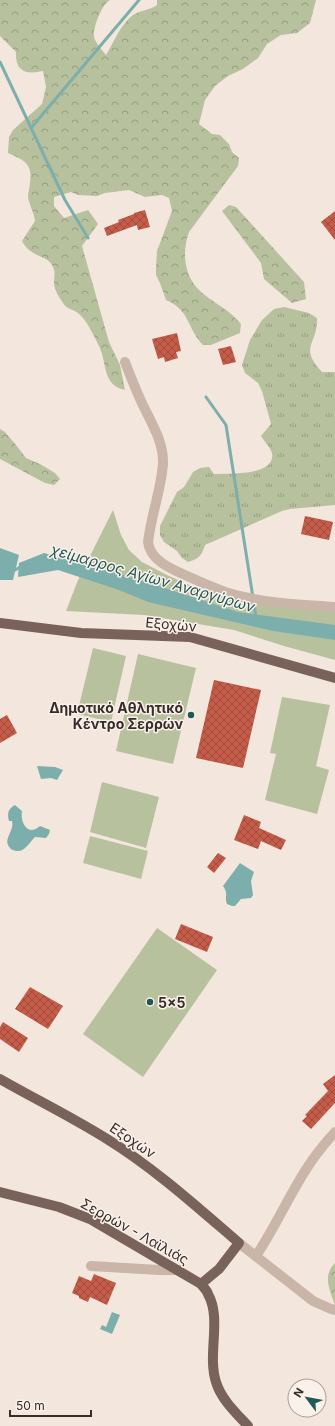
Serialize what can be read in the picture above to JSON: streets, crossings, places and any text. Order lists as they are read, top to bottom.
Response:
{
  "streets": {
    "main road": ["Εξοχών", "Σερρών - Λαϊλιάς"]
  },
  "water": ["χείμαρρος Αγίων Αναργύρων"],
  "places": ["Δημοτικό Αθλητικό Κέντρο Σερρών", "5x5"],
  "scale_bar": "50 m",
  "north": "top left"
}
